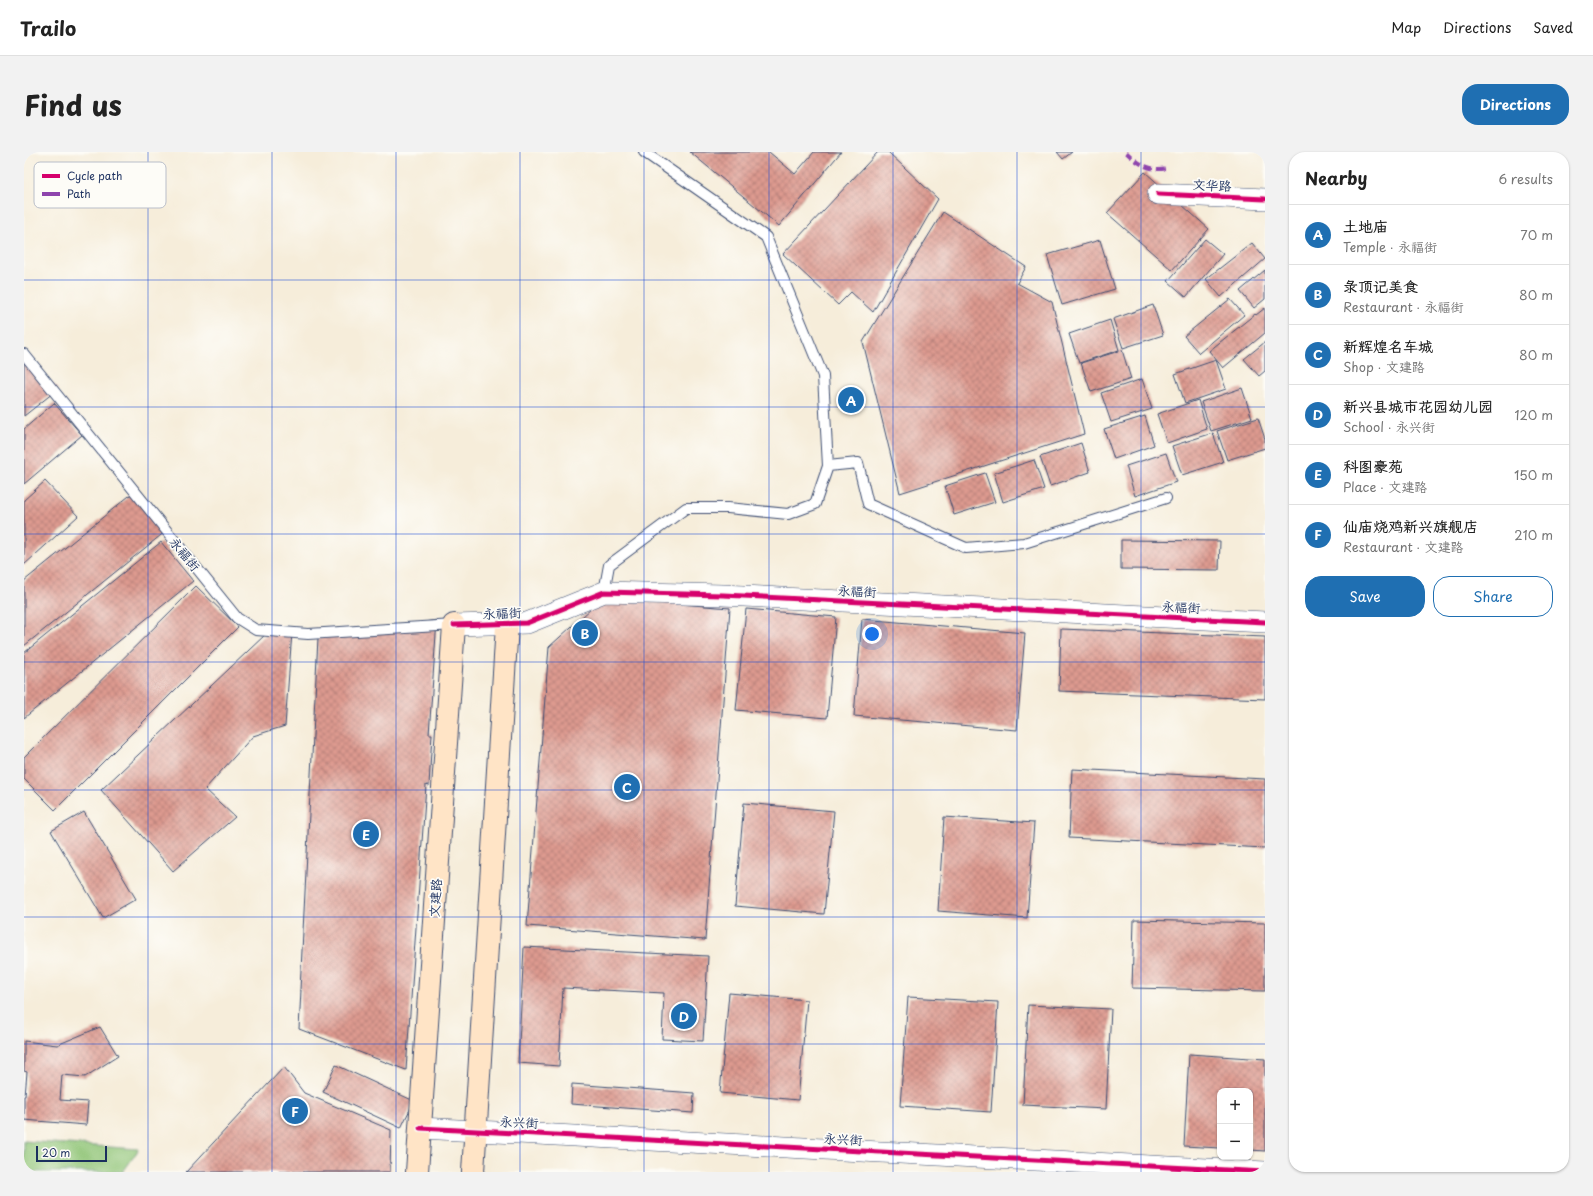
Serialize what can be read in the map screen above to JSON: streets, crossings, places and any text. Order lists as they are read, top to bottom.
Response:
{
  "streets": {
    "main road": ["文建路"],
    "street": ["文华路", "永福街", "永兴街"]
  },
  "crossings": [
    ["永福街", "文建路"],
    ["文建路", "永兴街"]
  ],
  "legend": ["Cycle path", "Path"],
  "scale_bar": "20 m",
  "page": {
    "header": "Trailo",
    "nav": ["Map", "Directions", "Saved"],
    "title": "Find us",
    "buttons": [
      "Directions",
      ["Save", "Share"]
    ],
    "heading": ["Nearby", "6 results"],
    "list": [
      {
        "mark": "A",
        "name": "土地庙",
        "note": "Temple · 永福街",
        "value": "70 m"
      },
      {
        "mark": "B",
        "name": "录顶记美食",
        "note": "Restaurant · 永福街",
        "value": "80 m"
      },
      {
        "mark": "C",
        "name": "新辉煌名车城",
        "note": "Shop · 文建路",
        "value": "80 m"
      },
      {
        "mark": "D",
        "name": "新兴县城市花园幼儿园",
        "note": "School · 永兴街",
        "value": "120 m"
      },
      {
        "mark": "E",
        "name": "科图豪苑",
        "note": "Place · 文建路",
        "value": "150 m"
      },
      {
        "mark": "F",
        "name": "仙庙烧鸡新兴旗舰店",
        "note": "Restaurant · 文建路",
        "value": "210 m"
      }
    ],
    "pins": [
      "A",
      "B",
      "C",
      "E",
      "D",
      "F"
    ],
    "map_buttons": ["+", "−"],
    "scale": "20 m"
  }
}
